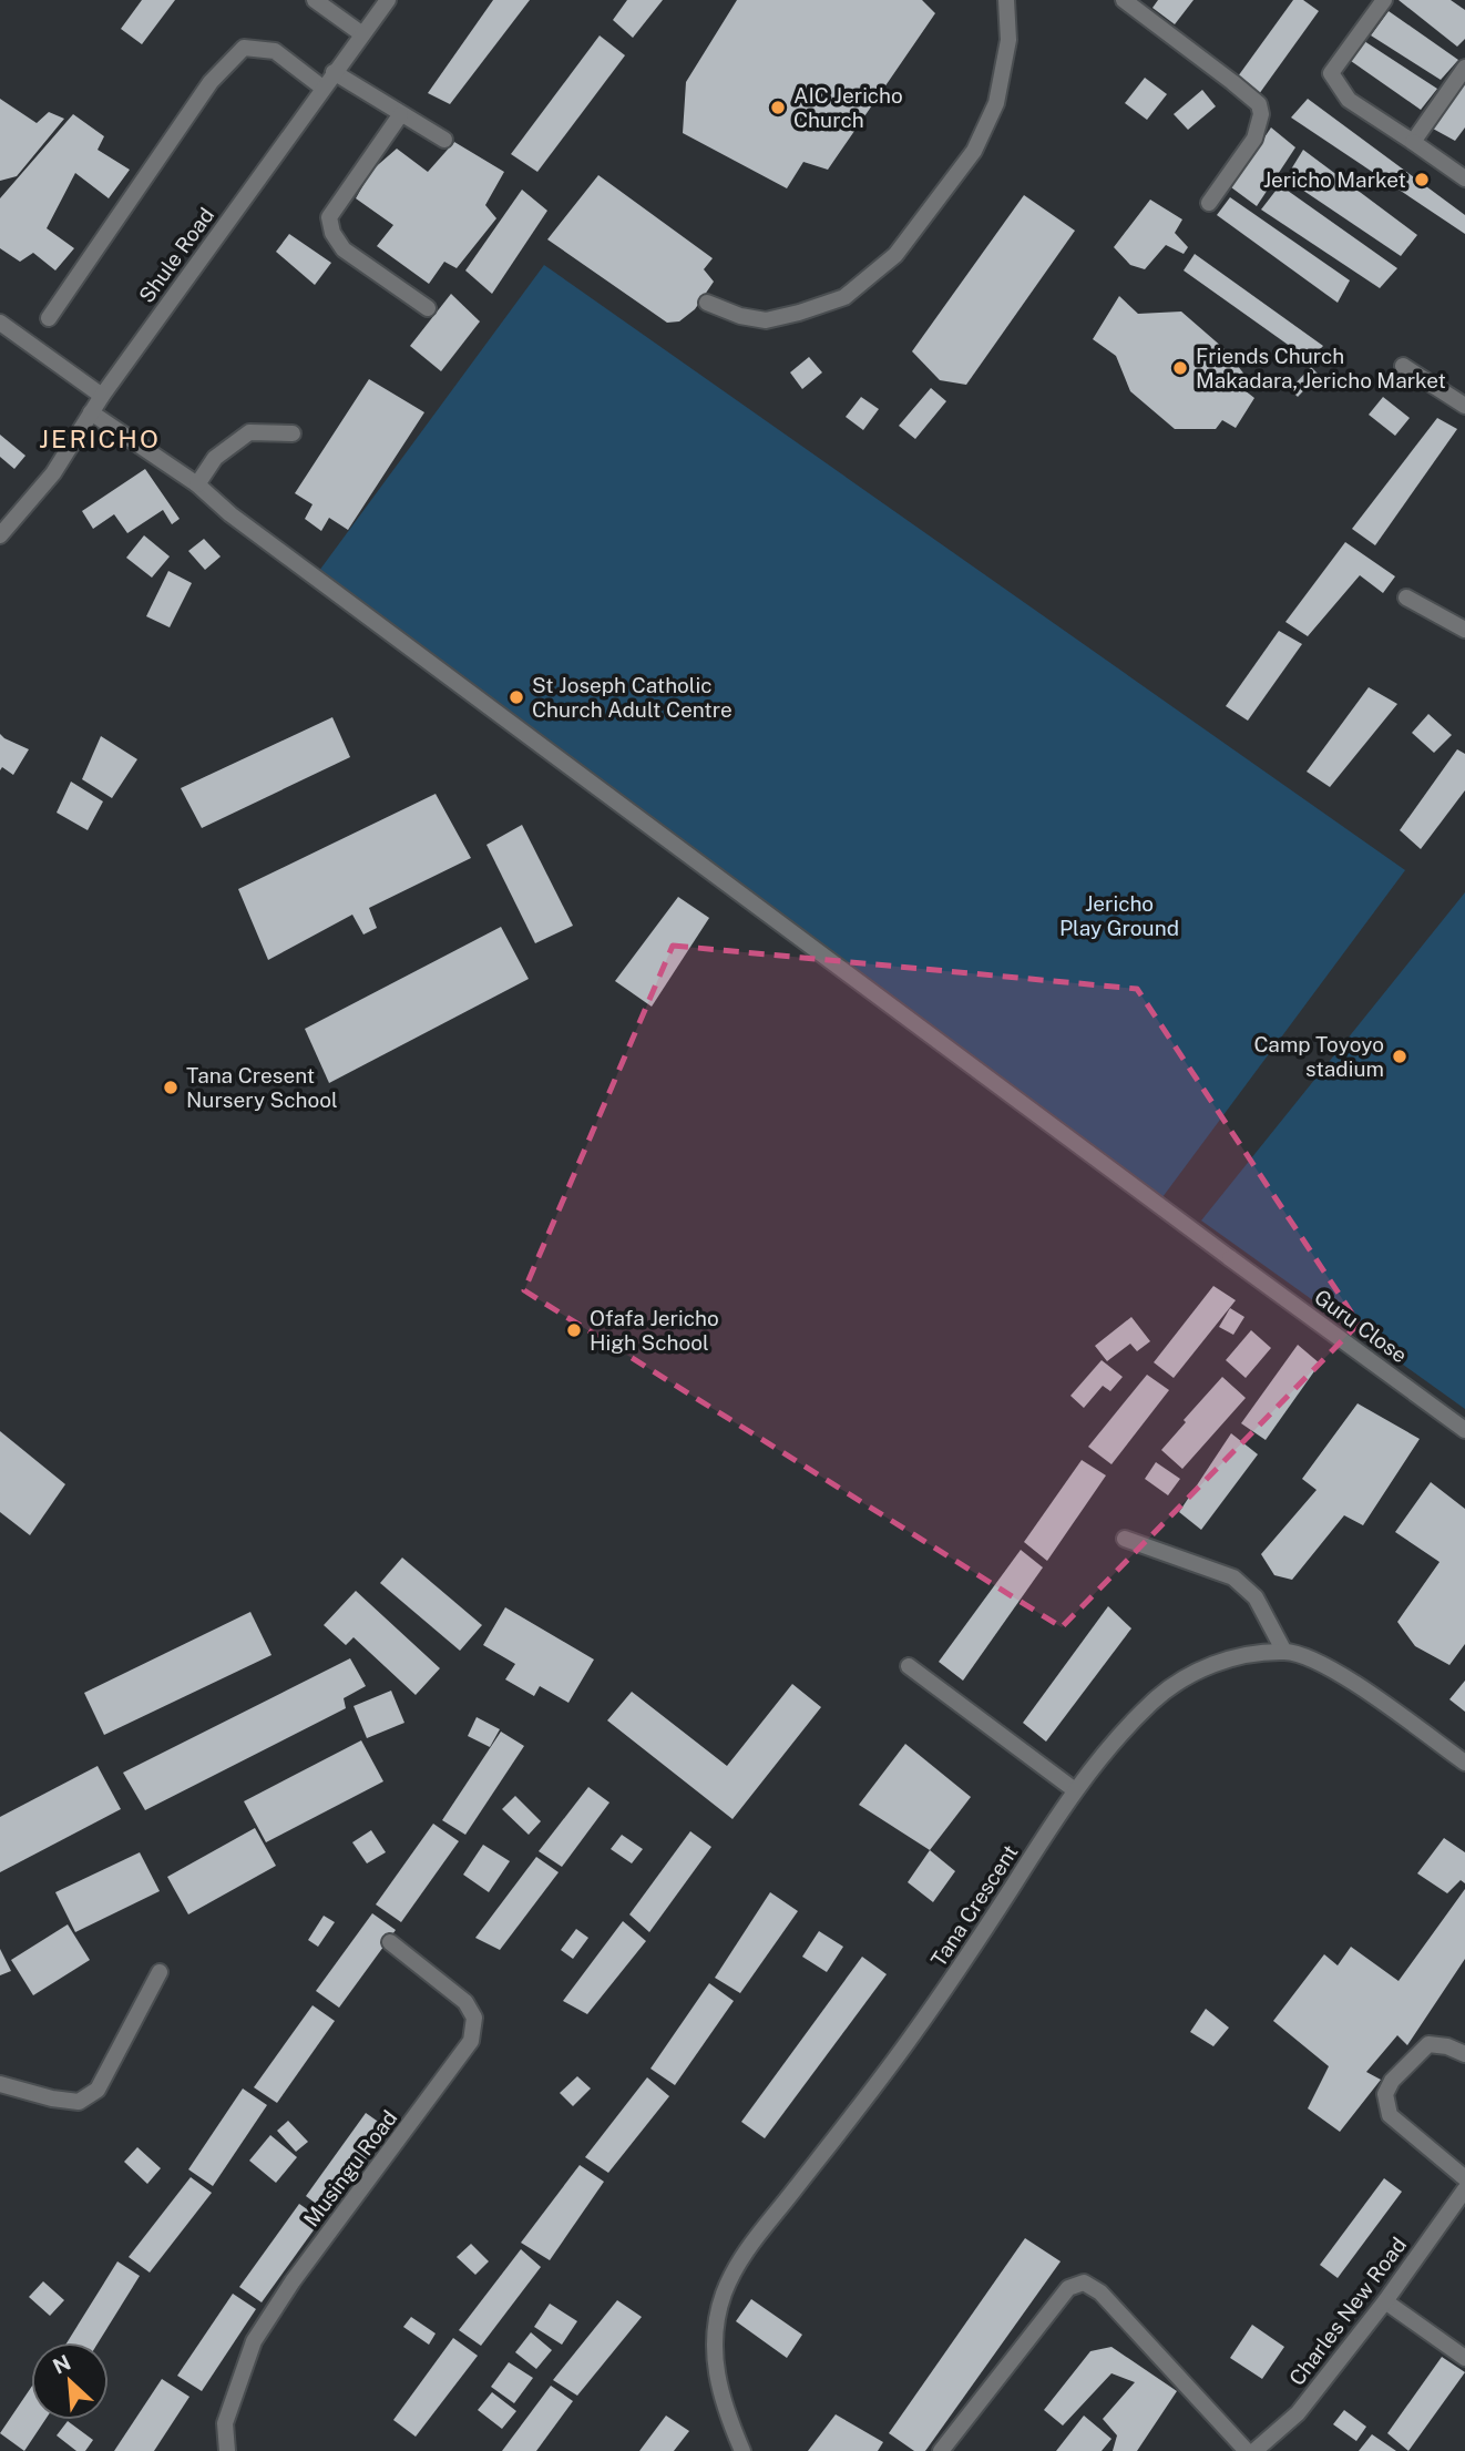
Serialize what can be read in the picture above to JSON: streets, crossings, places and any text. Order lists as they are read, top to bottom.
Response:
{
  "streets": {
    "street": [
      "Shule Road",
      "Guru Close",
      "Tana Crescent",
      "Musingu Road",
      "Charles New Road"
    ]
  },
  "crossings": [
    ["Shule Road", "Guru Close"]
  ],
  "districts": ["JERICHO"],
  "parks": ["Jericho Play Ground"],
  "places": [
    "AIC Jericho Church",
    "Jericho Market",
    "Friends Church Makadara, Jericho Market",
    "St Joseph Catholic Church Adult Centre",
    "Camp Toyoyo stadium",
    "Tana Cresent Nursery School",
    "Ofafa Jericho High School"
  ],
  "north": "top left"
}
